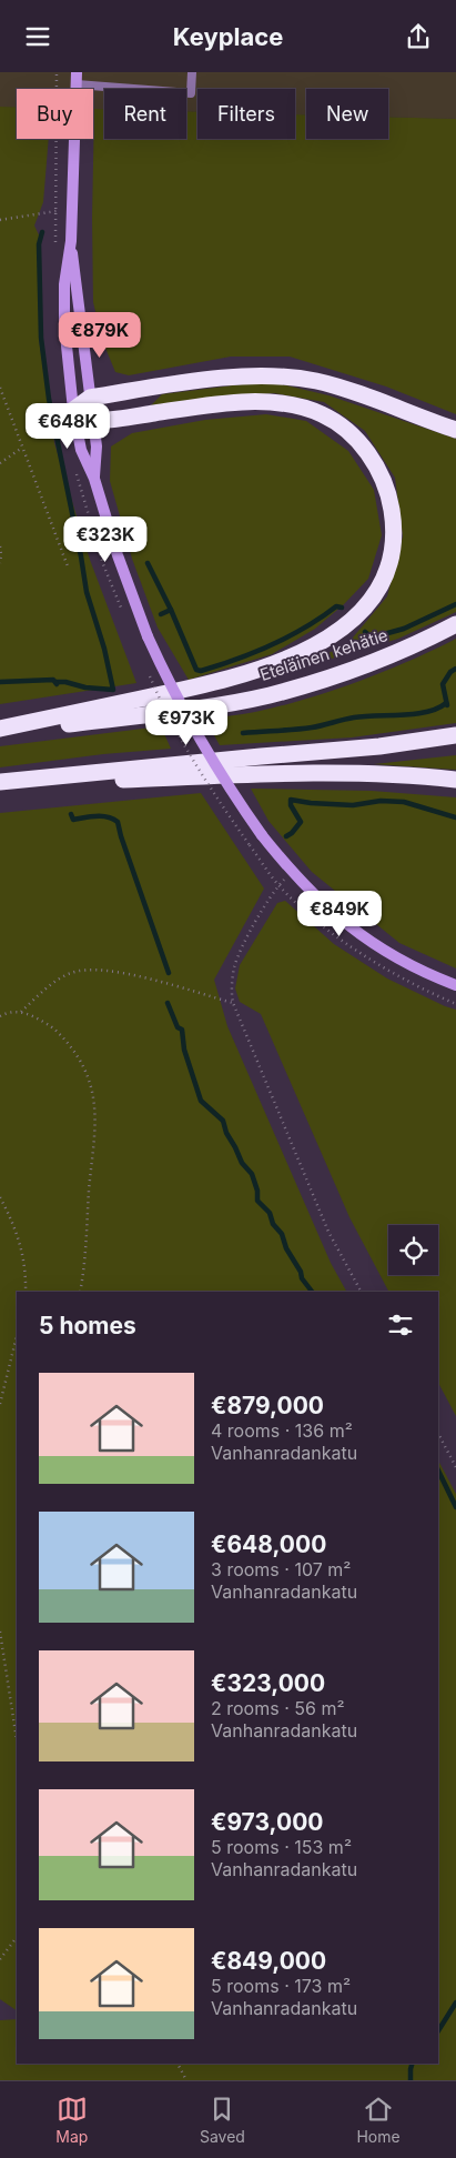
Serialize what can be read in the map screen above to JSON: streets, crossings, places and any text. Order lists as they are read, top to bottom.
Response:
{
  "streets": {
    "highway": ["Eteläinen kehätie"]
  },
  "page": {
    "header": "Keyplace",
    "chip": [
      "Buy",
      "Rent",
      "Filters",
      "New"
    ],
    "price": [
      "€879K",
      "€648K",
      "€323K",
      "€973K",
      "€849K"
    ],
    "heading": "5 homes",
    "list": [
      {
        "name": "€879,000",
        "note": "4 rooms · 136 m² · Vanhanradankatu"
      },
      {
        "name": "€648,000",
        "note": "3 rooms · 107 m² · Vanhanradankatu"
      },
      {
        "name": "€323,000",
        "note": "2 rooms · 56 m² · Vanhanradankatu"
      },
      {
        "name": "€973,000",
        "note": "5 rooms · 153 m² · Vanhanradankatu"
      },
      {
        "name": "€849,000",
        "note": "5 rooms · 173 m² · Vanhanradankatu"
      }
    ],
    "tabs": ["Map", "Saved", "Home"]
  }
}
